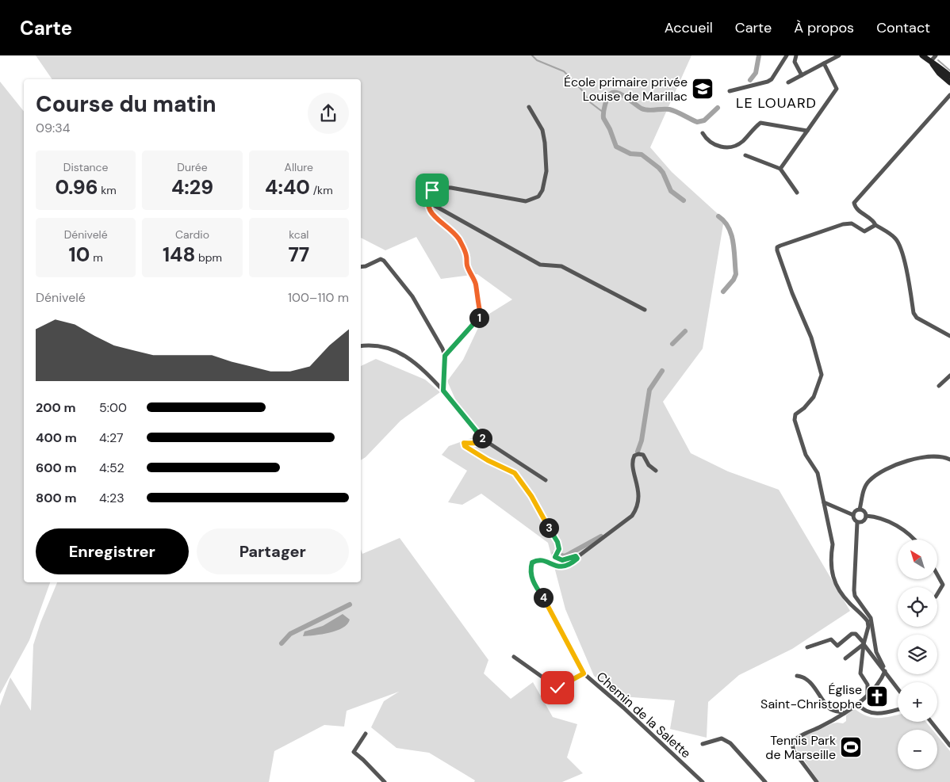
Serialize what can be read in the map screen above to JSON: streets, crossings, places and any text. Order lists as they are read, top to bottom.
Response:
{
  "streets": {
    "street": ["Chemin de la Salette"]
  },
  "districts": ["LE LOUARD"],
  "places": {
    "school or university": ["École primaire privée Louise de Marillac"],
    "church": ["Église Saint-Christophe"],
    "sports": ["Tennis Park de Marseille"]
  },
  "north": "top left",
  "page": {
    "header": "Carte",
    "nav": [
      "Accueil",
      "Carte",
      "À propos",
      "Contact"
    ],
    "heading": ["Course du matin", "09:34"],
    "stats": [
      ["Distance", "0.96 km"],
      ["Durée", "4:29"],
      ["Allure", "4:40 /km"],
      ["Dénivelé", "10 m"],
      ["Cardio", "148 bpm"],
      ["kcal", "77"]
    ],
    "chart": ["Dénivelé", "100–110 m"],
    "pins": [
      "1",
      "2",
      "3",
      "4"
    ],
    "list": [
      {
        "name": "200 m",
        "note": "5:00"
      },
      {
        "name": "400 m",
        "note": "4:27"
      },
      {
        "name": "600 m",
        "note": "4:52"
      },
      {
        "name": "800 m",
        "note": "4:23"
      }
    ],
    "buttons": ["Enregistrer", "Partager"],
    "map_buttons": ["+", "−"]
  }
}
